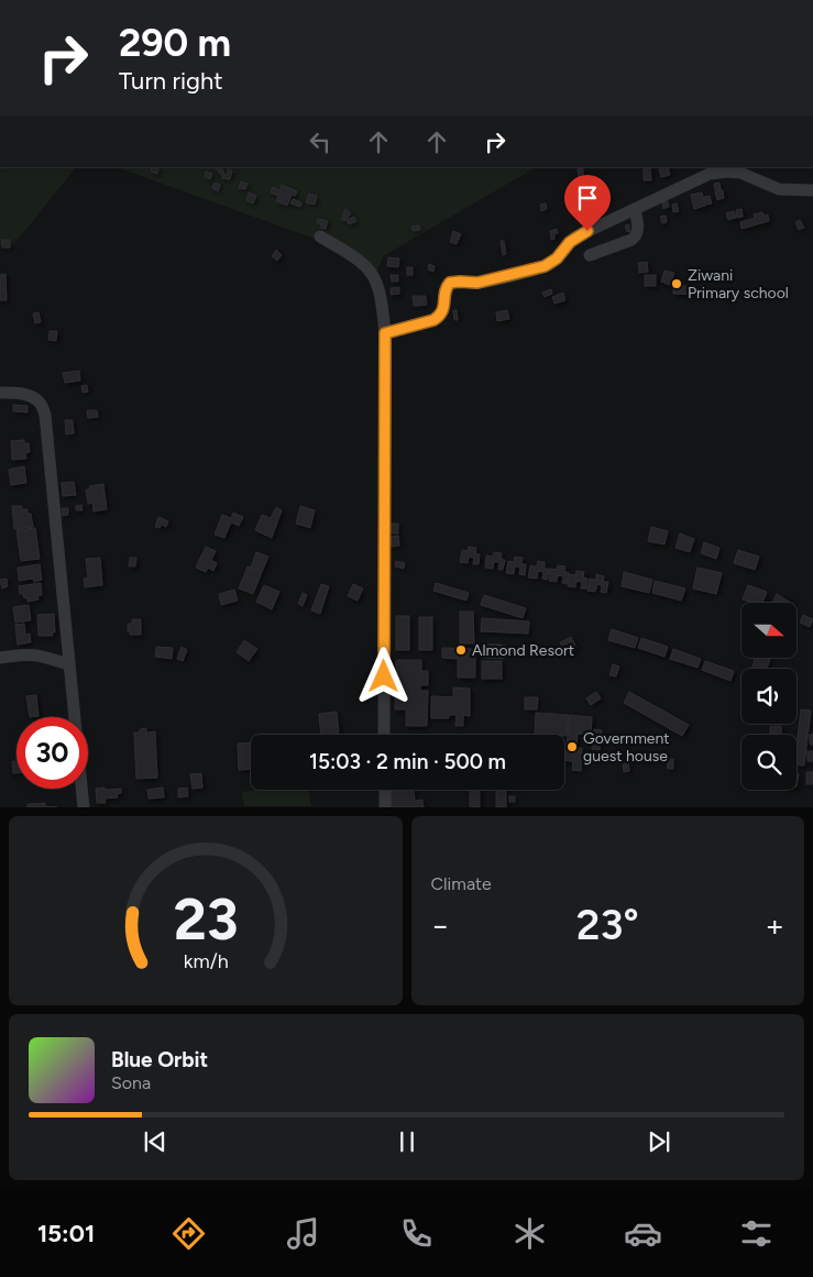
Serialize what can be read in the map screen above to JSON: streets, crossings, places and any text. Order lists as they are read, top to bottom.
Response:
{
  "places": ["Ziwani Primary school", "Almond Resort", "Government guest house"],
  "north": "right",
  "page": {
    "turn": ["290 m", "Turn right"],
    "limit": "30",
    "trip": "15:03 · 2 min · 500 m",
    "tile": "Climate",
    "heat": ["−", "23°", "+"],
    "song": ["Blue Orbit", "Sona"],
    "tabs": "15:01",
    "gauge": ["23", "km/h"]
  }
}
